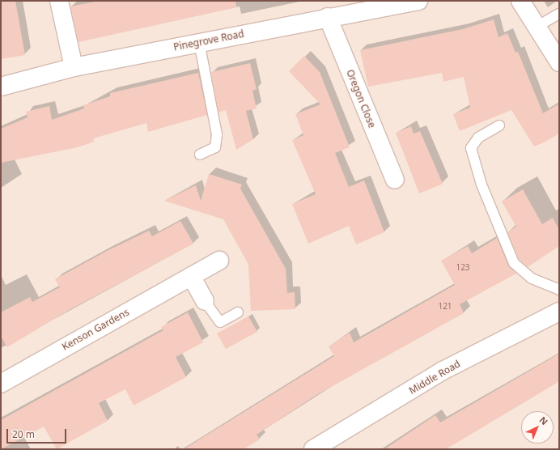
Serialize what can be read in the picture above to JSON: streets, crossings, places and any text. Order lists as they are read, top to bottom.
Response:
{
  "streets": {
    "street": [
      "Pinegrove Road",
      "Oregon Close",
      "Kenson Gardens",
      "Middle Road"
    ]
  },
  "crossings": [
    ["Pinegrove Road", "Oregon Close"]
  ],
  "house_numbers": ["123", "121"],
  "scale_bar": "20 m",
  "north": "top right"
}
